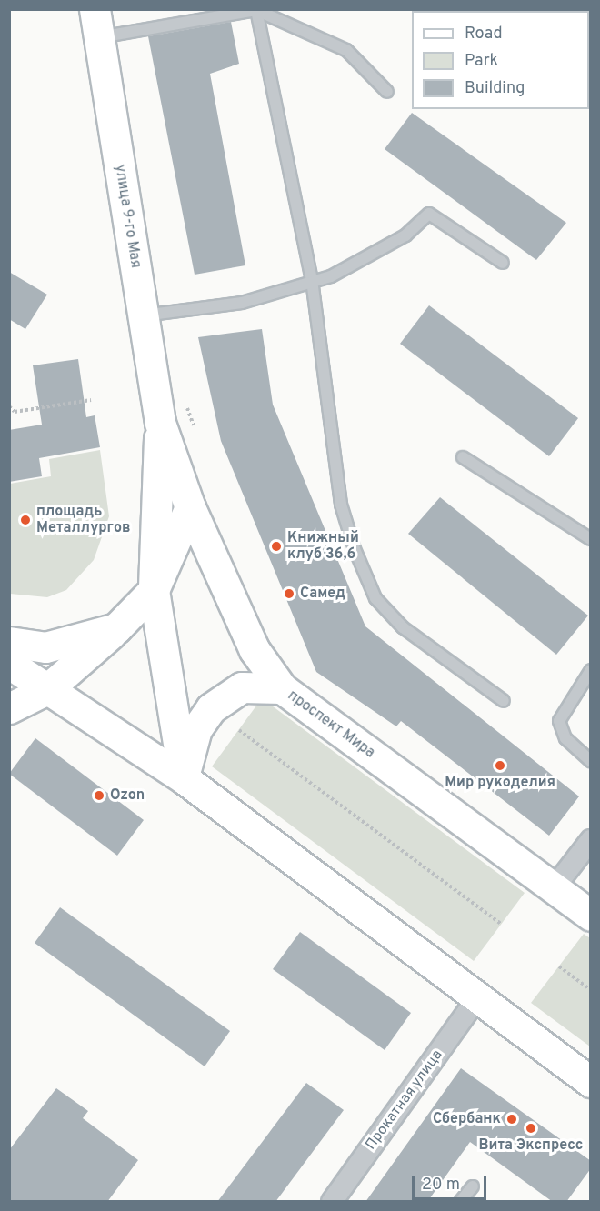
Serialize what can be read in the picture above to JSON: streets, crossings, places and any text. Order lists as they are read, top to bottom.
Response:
{
  "streets": {
    "main road": ["улица 9-го Мая", "проспект Мира"],
    "street": ["Прокатная улица"]
  },
  "crossings": [
    ["улица 9-го Мая", "проспект Мира"]
  ],
  "places": [
    "площадь Металлургов",
    "Книжный клуб 36,6",
    "Самед",
    "Мир рукоделия",
    "Ozon",
    "Сбербанк",
    "Вита Экспресс"
  ],
  "legend": ["Road", "Park", "Building"],
  "scale_bar": "20 m"
}
